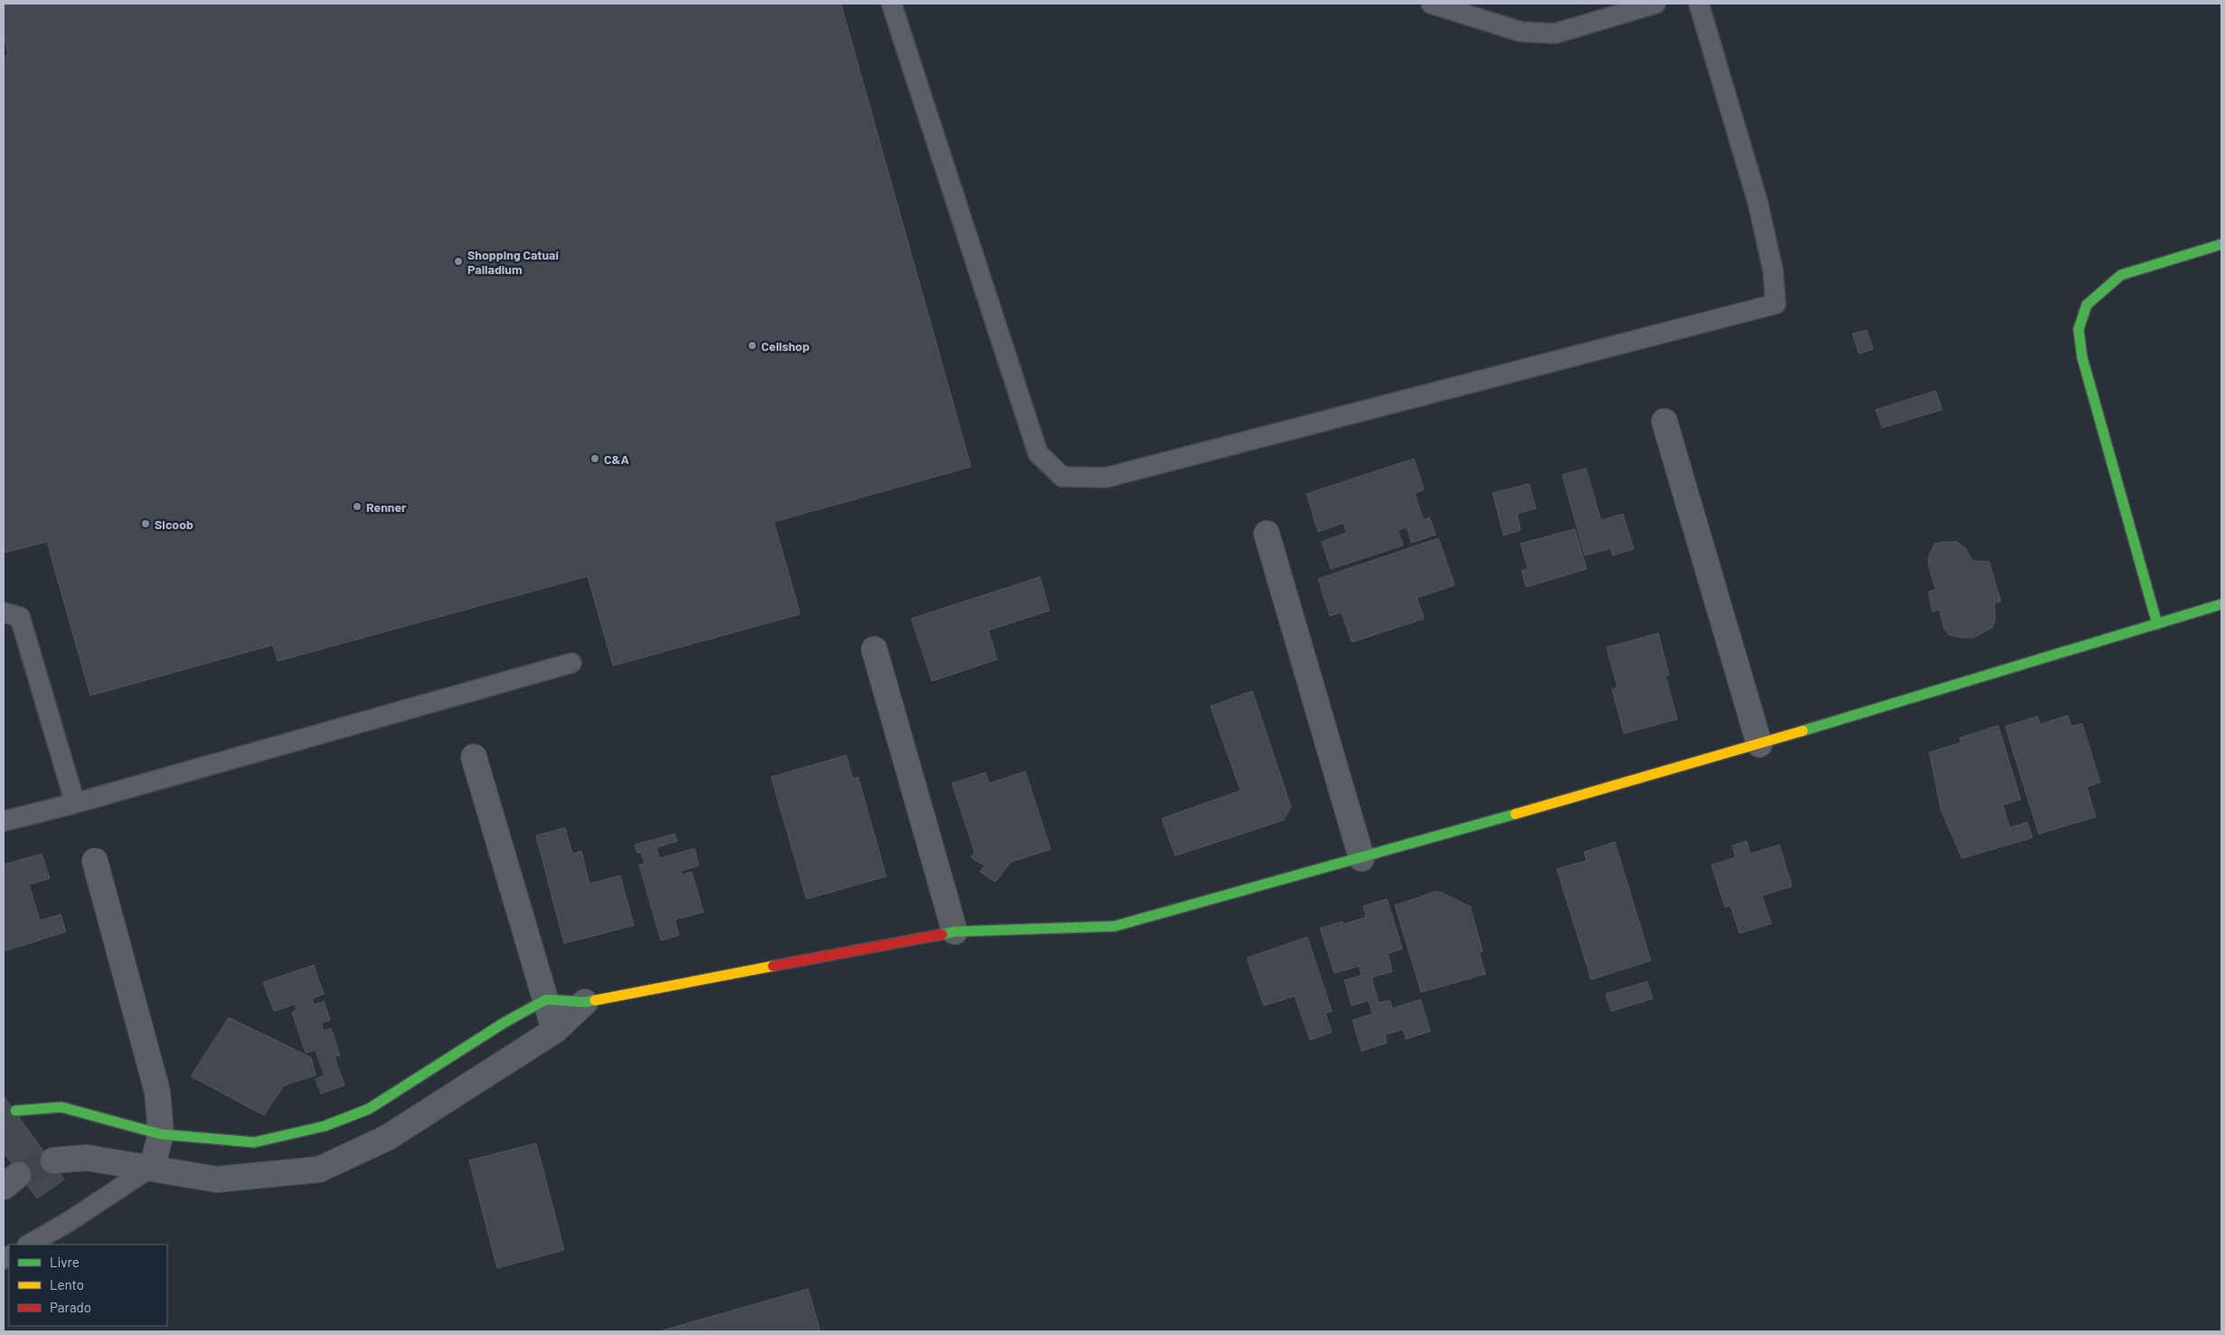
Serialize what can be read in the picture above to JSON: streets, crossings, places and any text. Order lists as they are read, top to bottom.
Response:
{
  "places": [
    "Shopping Catuaí Palladium",
    "Cellshop",
    "C&A",
    "Renner",
    "Sicoob"
  ],
  "legend": ["Livre", "Lento", "Parado"]
}
